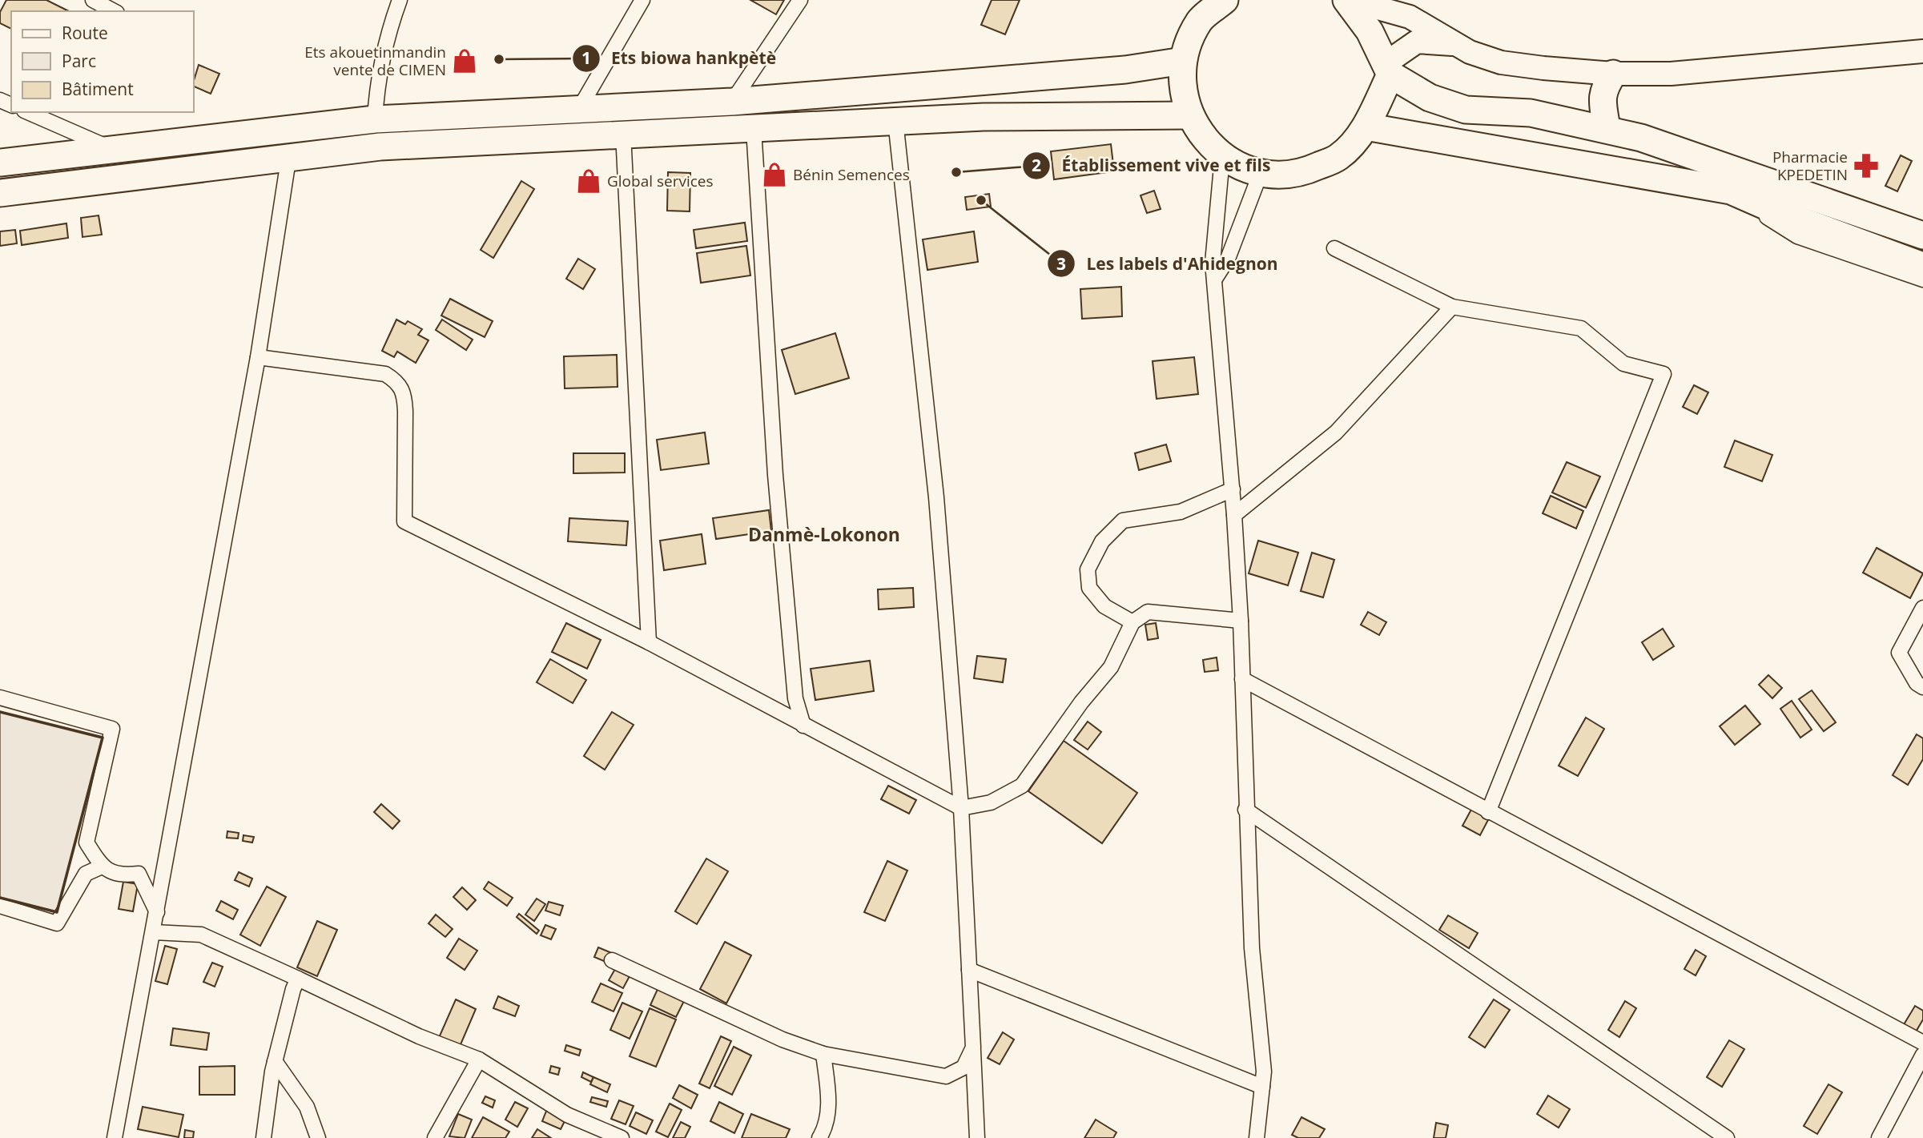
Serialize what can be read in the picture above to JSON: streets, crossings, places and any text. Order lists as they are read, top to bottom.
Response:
{
  "districts": ["Danmè-Lokonon"],
  "places": {
    "other": ["Ets biowa hankpètè", "Établissement vive et fils", "Les labels d'Ahidegnon"],
    "shop": ["Ets akouetinmandin vente de CIMEN", "Bénin Semences", "Global services"],
    "pharmacy": ["Pharmacie KPEDETIN"]
  },
  "legend": ["Route", "Parc", "Bâtiment"]
}
